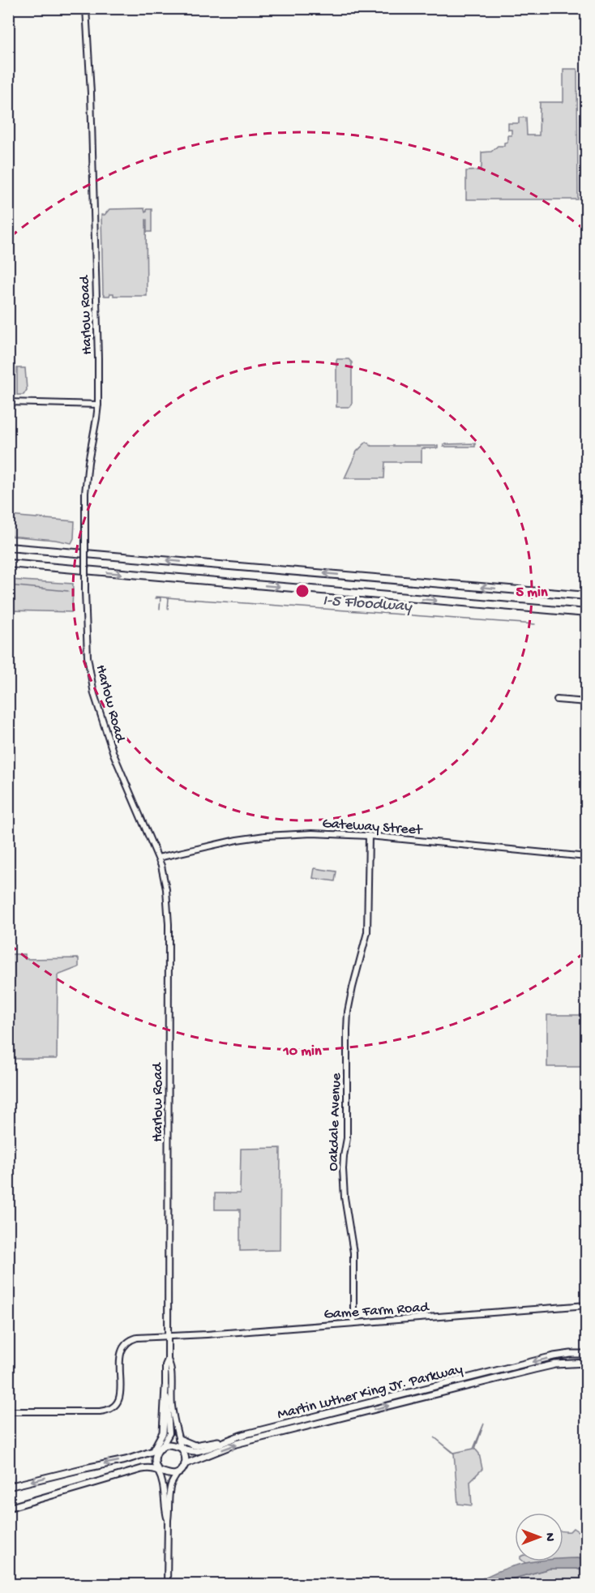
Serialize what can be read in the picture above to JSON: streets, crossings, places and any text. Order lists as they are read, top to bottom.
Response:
{
  "streets": {
    "main road": [
      "Harlow Road",
      "Gateway Street",
      "Oakdale Avenue",
      "Game Farm Road",
      "Martin Luther King Jr. Parkway"
    ]
  },
  "crossings": [
    ["Harlow Road", "Gateway Street"],
    ["Harlow Road", "Game Farm Road"],
    ["Gateway Street", "Oakdale Avenue"],
    ["Oakdale Avenue", "Game Farm Road"]
  ],
  "water": ["I-5 Floodway"],
  "north": "right",
  "rings": ["5 min", "10 min"]
}
